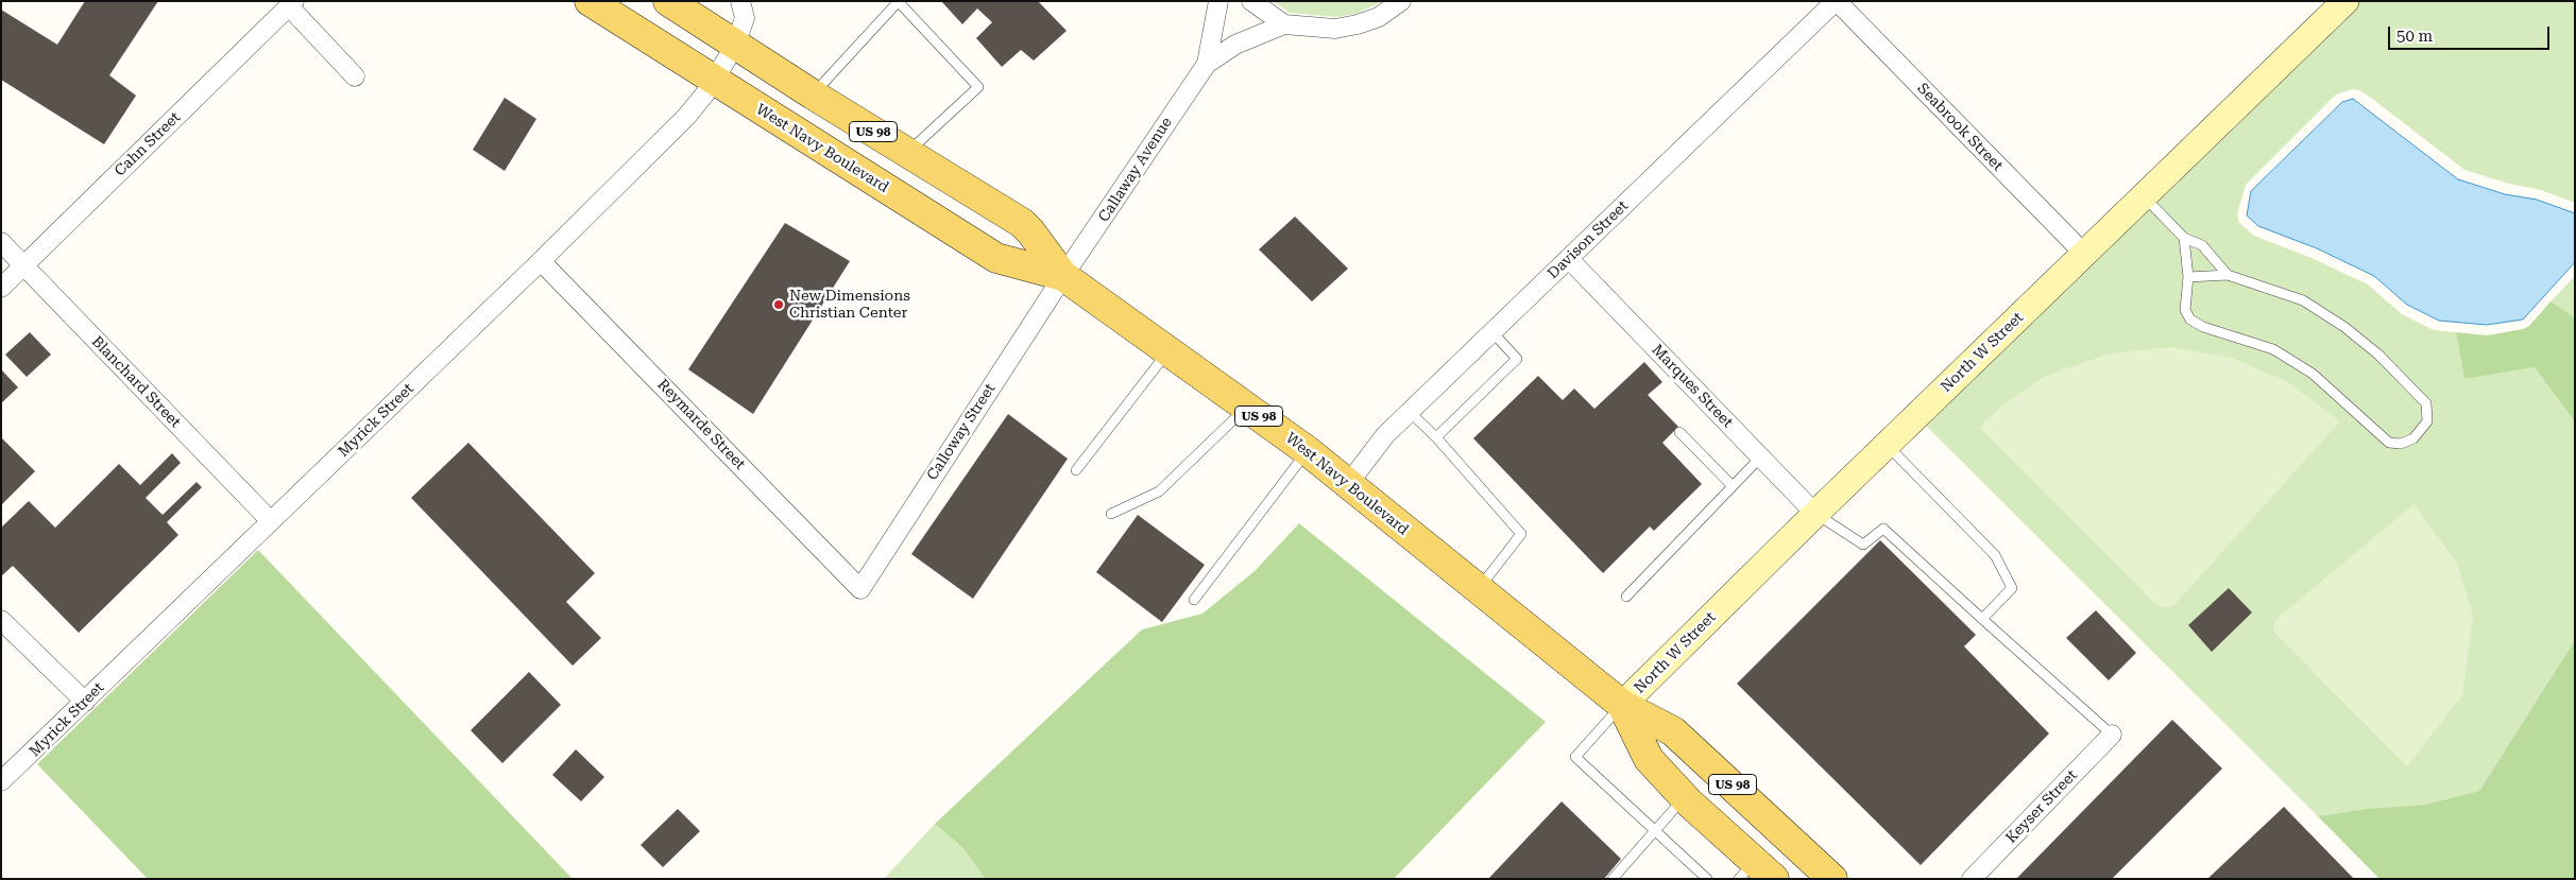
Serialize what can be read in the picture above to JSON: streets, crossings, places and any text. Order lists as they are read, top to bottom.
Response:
{
  "streets": {
    "main road": ["US 98", "West Navy Boulevard", "North W Street"],
    "street": [
      "Seabrook Street",
      "Cahn Street",
      "Callaway Avenue",
      "Davison Street",
      "Blanchard Street",
      "Marques Street",
      "Myrick Street",
      "Reymarde Street",
      "Calloway Street",
      "Keyser Street"
    ]
  },
  "crossings": [
    ["Seabrook Street", "Davison Street"],
    ["Seabrook Street", "North W Street"],
    ["Cahn Street", "Blanchard Street"],
    ["West Navy Boulevard", "Callaway Avenue"],
    ["West Navy Boulevard", "Davison Street"],
    ["West Navy Boulevard", "North W Street"],
    ["West Navy Boulevard", "Myrick Street"],
    ["West Navy Boulevard", "Calloway Street"],
    ["Callaway Avenue", "Calloway Street"],
    ["Davison Street", "Marques Street"],
    ["North W Street", "Marques Street"],
    ["Blanchard Street", "Myrick Street"],
    ["Myrick Street", "Reymarde Street"],
    ["Reymarde Street", "Calloway Street"]
  ],
  "places": ["New Dimensions Christian Center"],
  "scale_bar": "50 m"
}
